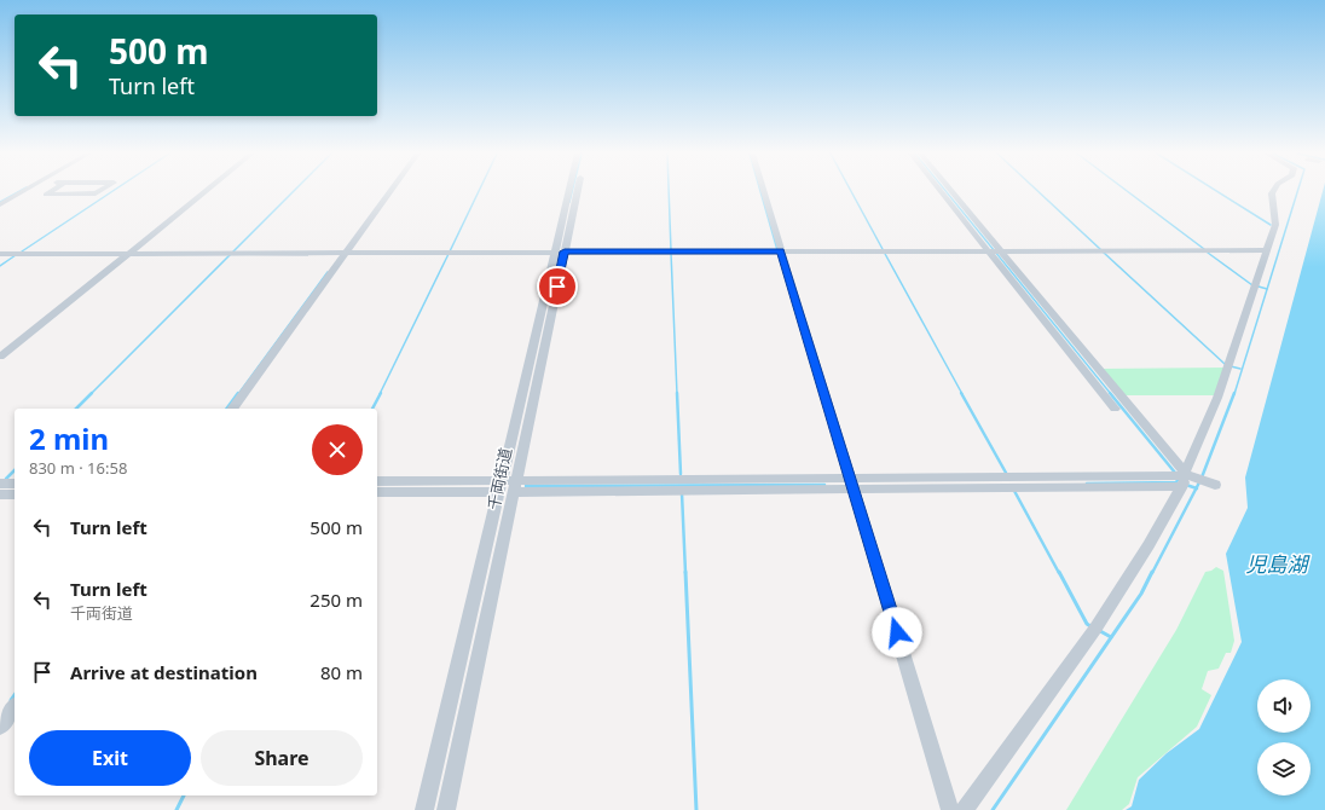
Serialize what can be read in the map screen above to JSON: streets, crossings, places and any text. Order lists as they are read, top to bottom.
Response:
{
  "streets": {
    "street": ["千両街道"]
  },
  "water": ["児島湖"],
  "page": {
    "turn": ["500 m", "Turn left"],
    "heading": ["2 min", "830 m · 16:58"],
    "list": [
      {
        "name": "Turn left",
        "value": "500 m"
      },
      {
        "name": "Turn left",
        "note": "千両街道",
        "value": "250 m"
      },
      {
        "name": "Arrive at destination",
        "value": "80 m"
      }
    ],
    "buttons": ["Exit", "Share"]
  }
}
